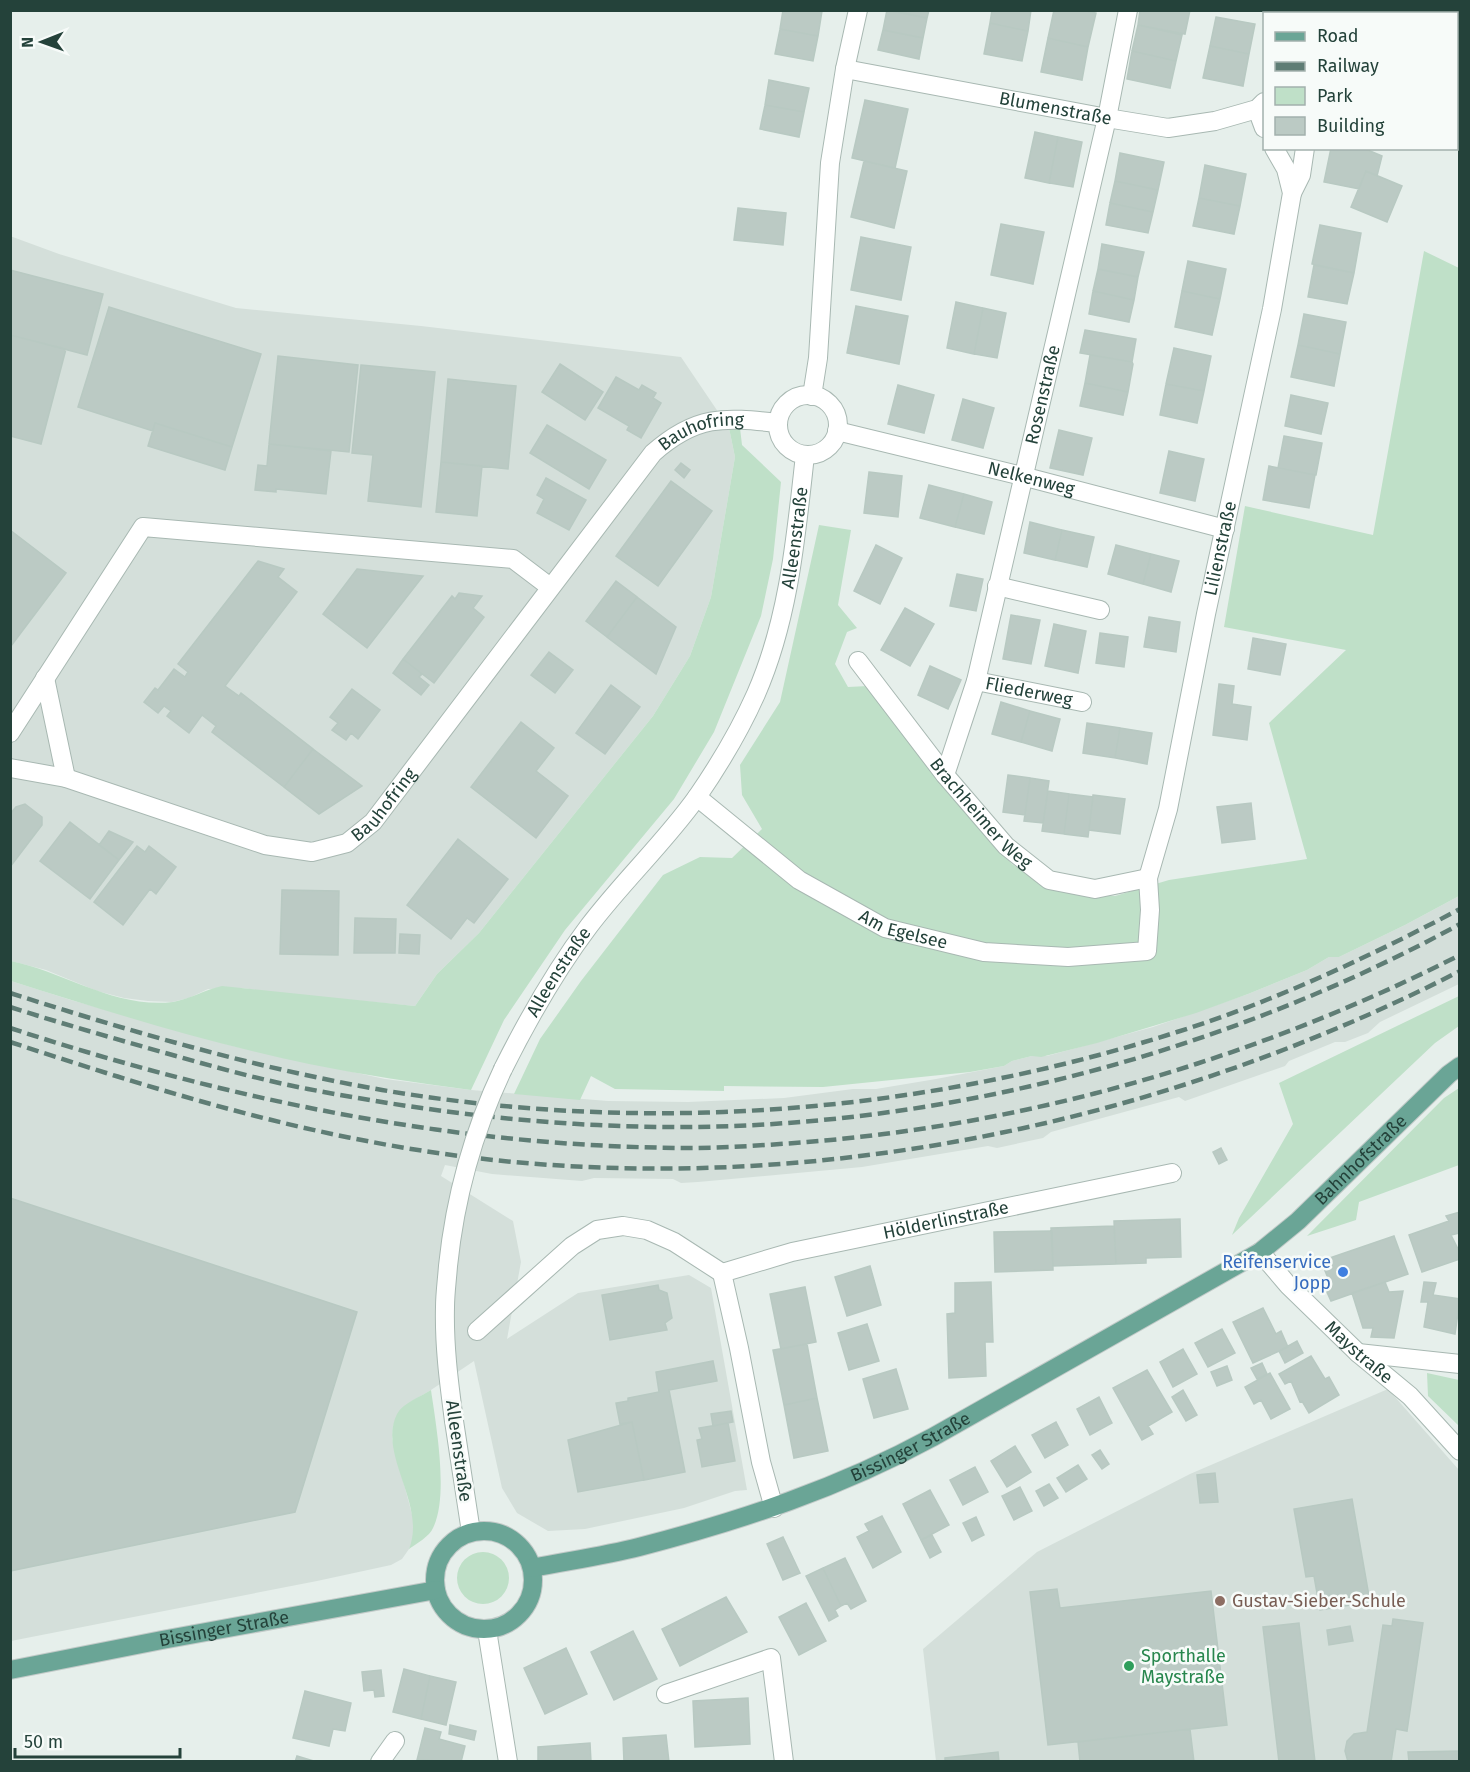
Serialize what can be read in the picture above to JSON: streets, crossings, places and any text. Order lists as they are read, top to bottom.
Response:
{
  "streets": {
    "main road": ["Bahnhofstraße", "Bissinger Straße"],
    "street": [
      "Blumenstraße",
      "Rosenstraße",
      "Bauhofring",
      "Nelkenweg",
      "Alleenstraße",
      "Lilienstraße",
      "Fliederweg",
      "Brachheimer Weg",
      "Am Egelsee",
      "Hölderlinstraße",
      "Maystraße"
    ]
  },
  "crossings": [
    ["Blumenstraße", "Rosenstraße"],
    ["Rosenstraße", "Nelkenweg"],
    ["Rosenstraße", "Fliederweg"],
    ["Rosenstraße", "Brachheimer Weg"],
    ["Bauhofring", "Nelkenweg"],
    ["Bauhofring", "Alleenstraße"],
    ["Nelkenweg", "Alleenstraße"],
    ["Nelkenweg", "Lilienstraße"],
    ["Alleenstraße", "Am Egelsee"],
    ["Alleenstraße", "Bissinger Straße"],
    ["Lilienstraße", "Brachheimer Weg"],
    ["Lilienstraße", "Am Egelsee"],
    ["Bahnhofstraße", "Maystraße"],
    ["Bahnhofstraße", "Bissinger Straße"],
    ["Maystraße", "Bissinger Straße"]
  ],
  "places": ["Reifenservice Jopp", "Gustav-Sieber-Schule", "Sporthalle Maystraße"],
  "legend": [
    "Road",
    "Railway",
    "Park",
    "Building"
  ],
  "scale_bar": "50 m",
  "north": "left"
}
